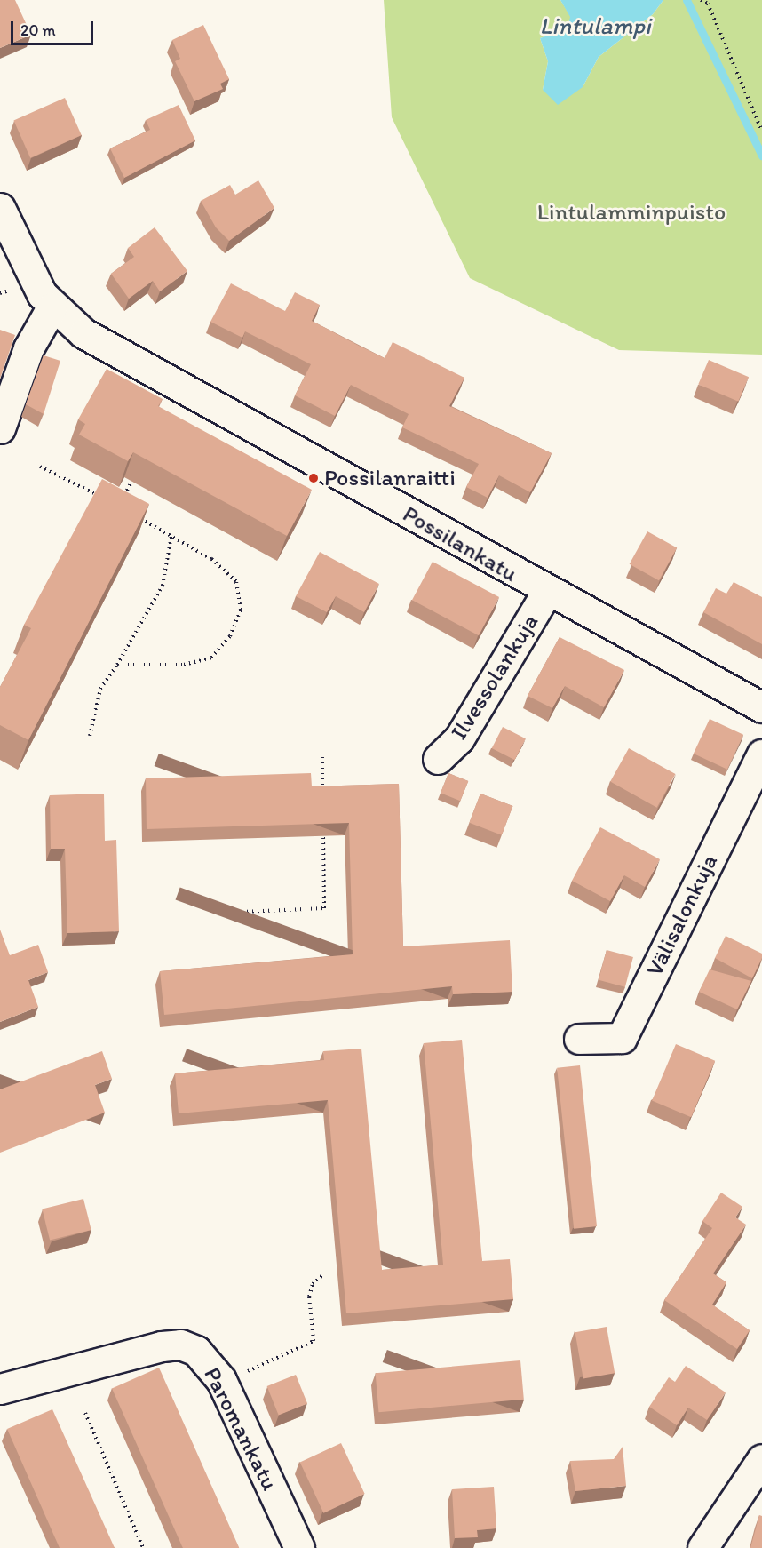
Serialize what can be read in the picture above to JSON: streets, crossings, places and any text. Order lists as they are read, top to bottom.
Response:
{
  "streets": {
    "street": [
      "Possilankatu",
      "Ilvessolankuja",
      "Välisalonkuja",
      "Paromankatu"
    ]
  },
  "crossings": [
    ["Possilankatu", "Ilvessolankuja"]
  ],
  "water": ["Lintulampi"],
  "parks": ["Lintulamminpuisto"],
  "places": ["Possilanraitti"],
  "scale_bar": "20 m"
}
